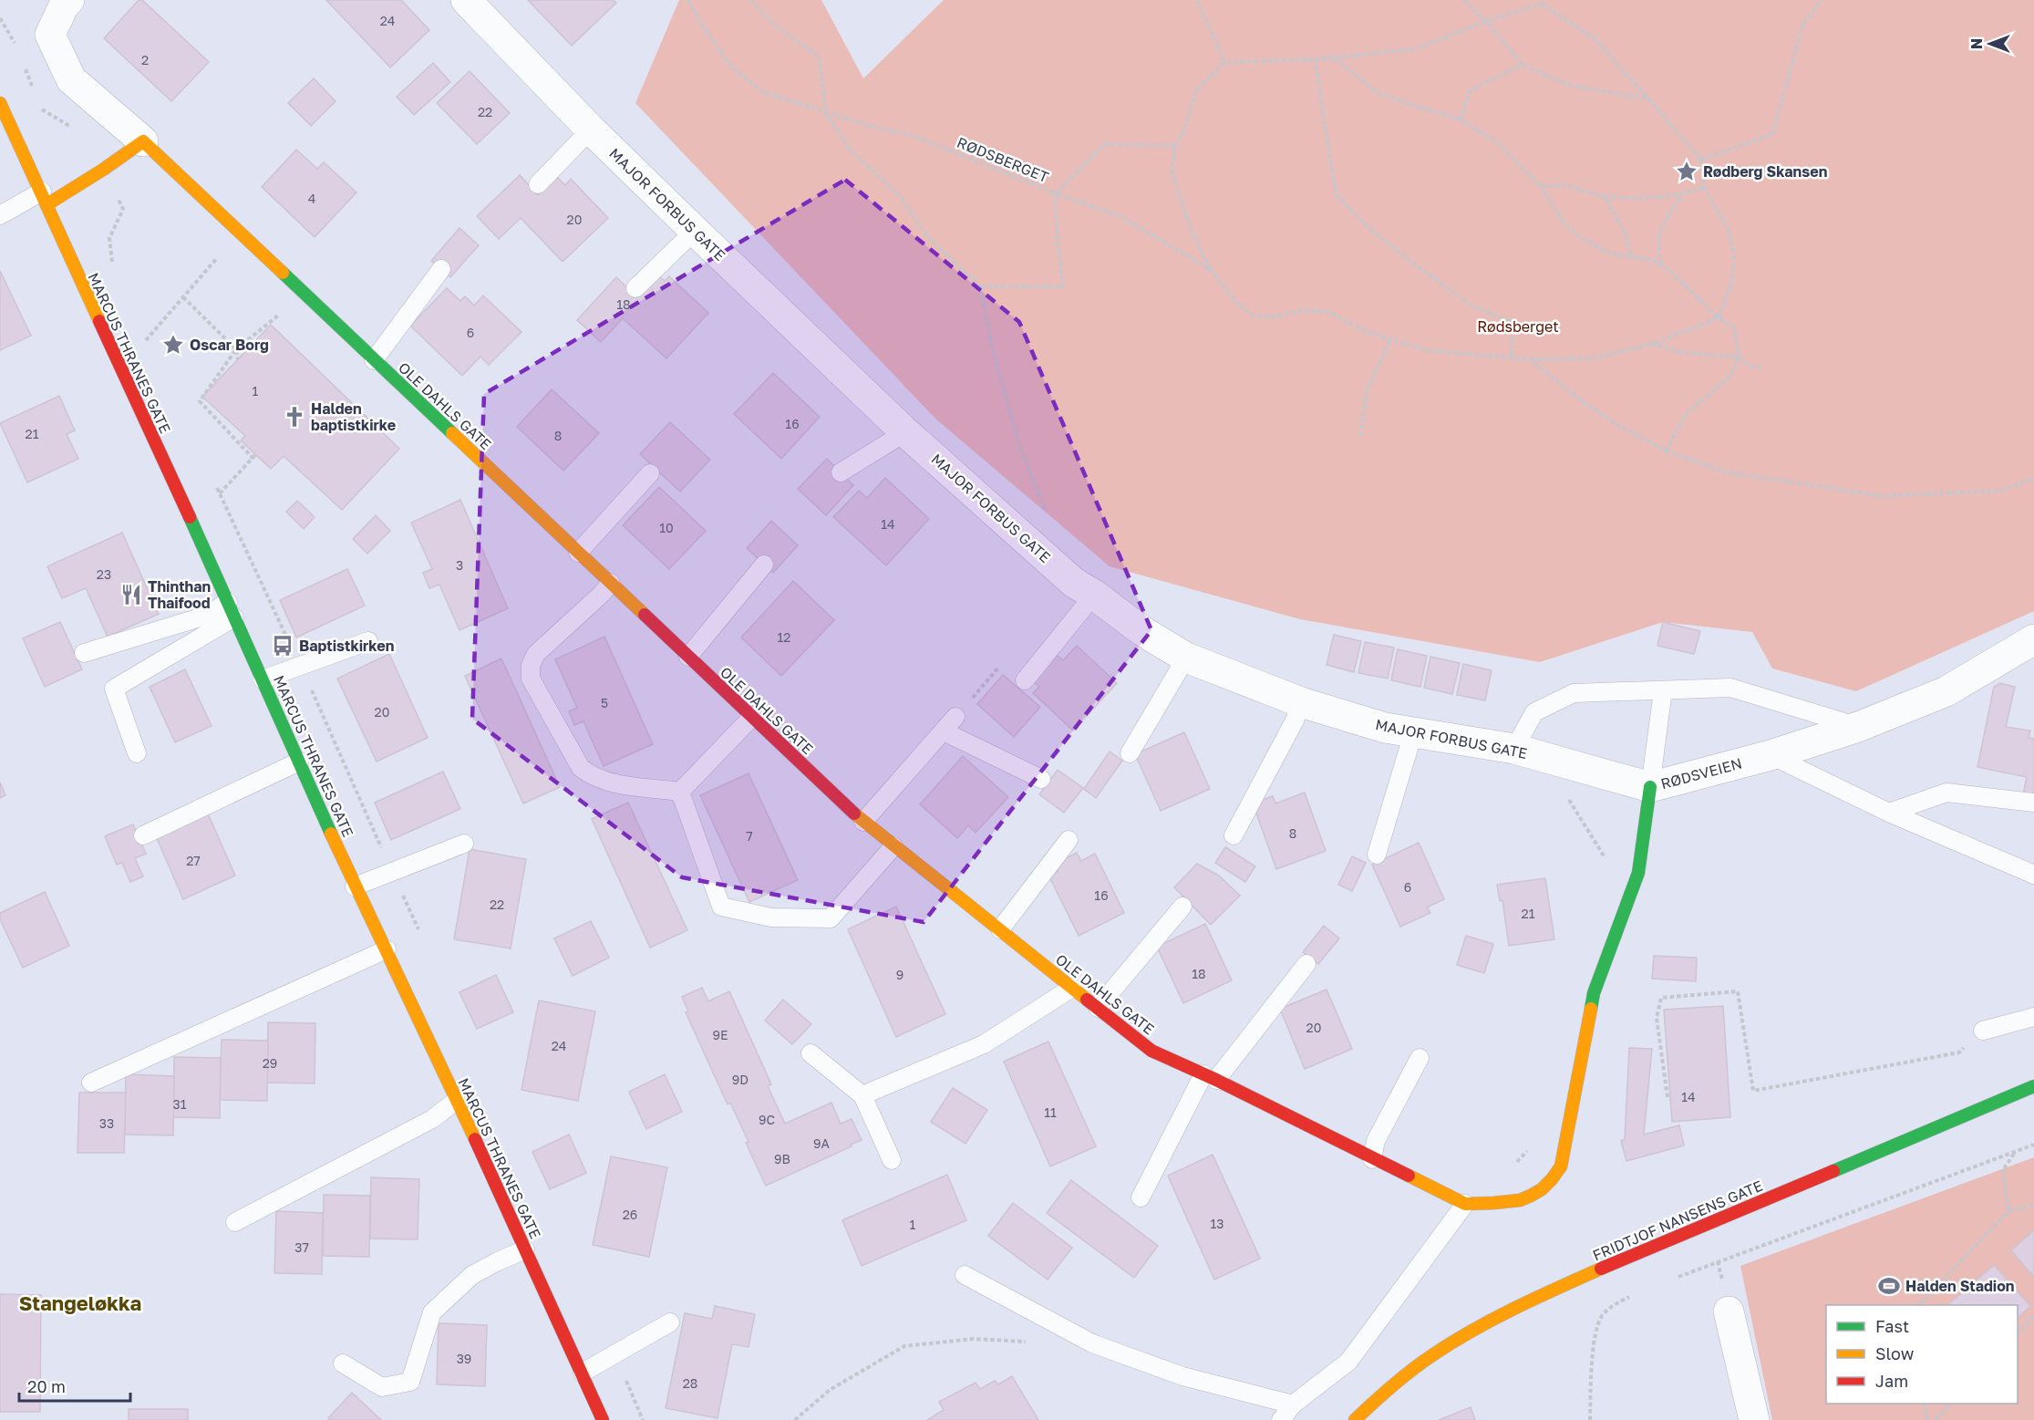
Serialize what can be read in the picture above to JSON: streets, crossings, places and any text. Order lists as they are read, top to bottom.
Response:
{
  "streets": {
    "main road": [
      "MARCUS THRANES GATE",
      "OLE DAHLS GATE",
      "RØDSVEIEN",
      "FRIDTJOF NANSENS GATE"
    ],
    "street": ["MAJOR FORBUS GATE"],
    "path": ["RØDSBERGET"]
  },
  "crossings": [
    ["MAJOR FORBUS GATE", "RØDSVEIEN"],
    ["OLE DAHLS GATE", "RØDSVEIEN"]
  ],
  "districts": ["Stangeløkka"],
  "parks": ["Rødsberget"],
  "places": {
    "place": ["Rødberg Skansen", "Oscar Borg"],
    "church": ["Halden baptistkirke"],
    "restaurant": ["Thinthan Thaifood"],
    "bus stop": ["Baptistkirken"],
    "sports": ["Halden Stadion"]
  },
  "house_numbers": [
    "24",
    "2",
    "22",
    "4",
    "20",
    "18",
    "6",
    "1",
    "16",
    "21",
    "8",
    "14",
    "10",
    "3",
    "23",
    "12",
    "5",
    "20",
    "8",
    "7",
    "27",
    "6",
    "16",
    "22",
    "21",
    "18",
    "9",
    "20",
    "9E",
    "24",
    "29",
    "9D",
    "14",
    "31",
    "11",
    "9C",
    "33",
    "9A",
    "9B",
    "26",
    "13",
    "1",
    "37",
    "39",
    "28"
  ],
  "legend": ["Fast", "Slow", "Jam"],
  "scale_bar": "20 m",
  "north": "left"
}
